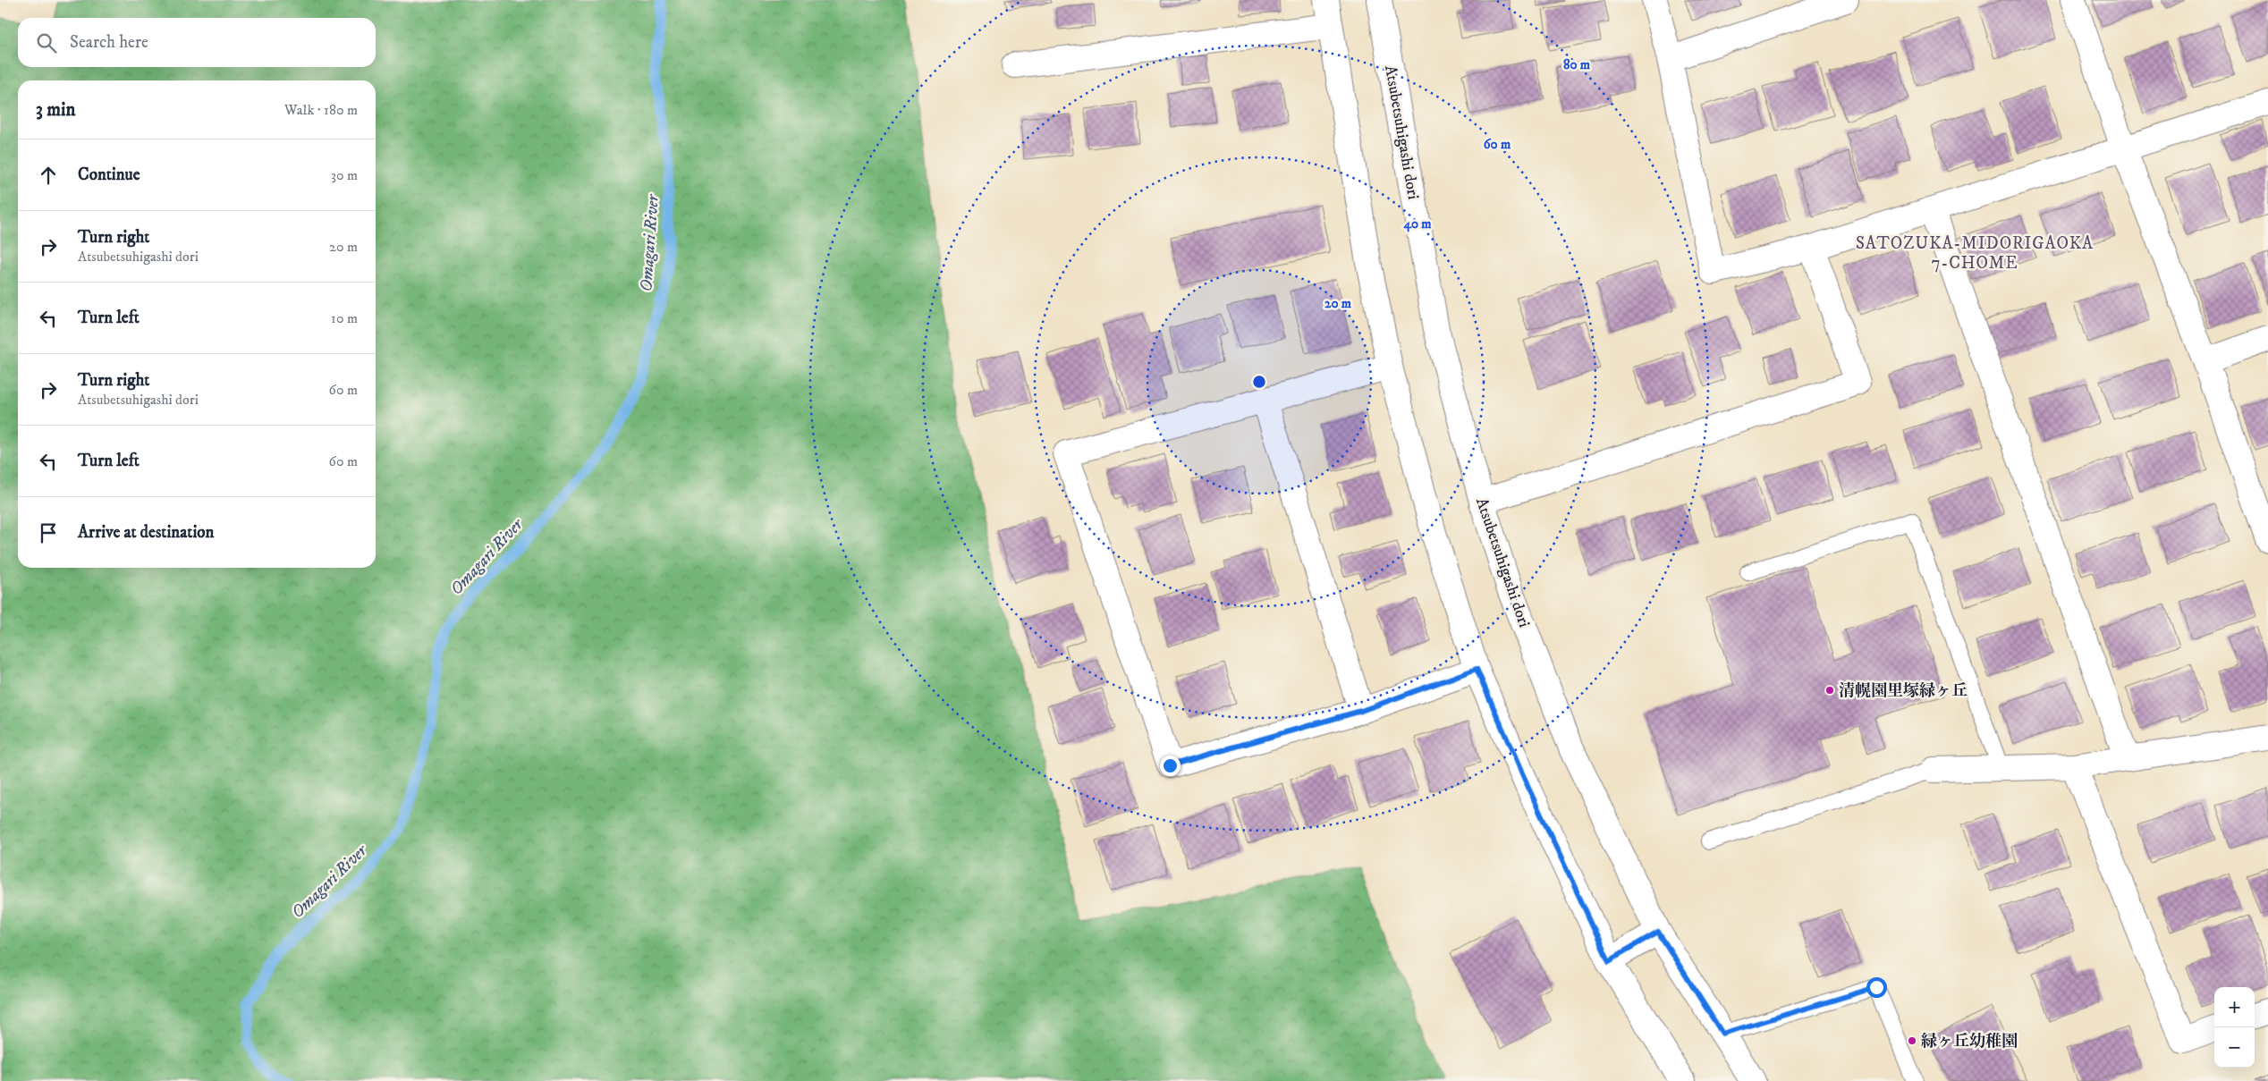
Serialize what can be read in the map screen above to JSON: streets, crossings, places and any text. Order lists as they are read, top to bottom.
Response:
{
  "streets": {
    "street": ["Atsubetsuhigashi dori"]
  },
  "districts": ["SATOZUKA-MIDORIGAOKA 7-CHOME"],
  "water": ["Omagari River"],
  "places": ["清幌園里塚緑ヶ丘", "緑ヶ丘幼稚園"],
  "page": {
    "search": "Search here",
    "heading": ["3 min", "Walk · 180 m"],
    "list": [
      ["Continue", "30 m"],
      ["Turn right", "Atsubetsuhigashi dori", "20 m"],
      ["Turn left", "10 m"],
      ["Turn right", "Atsubetsuhigashi dori", "60 m"],
      ["Turn left", "60 m"],
      "Arrive at destination"
    ],
    "map_buttons": ["+", "−"]
  },
  "rings": [
    "80 m",
    "60 m",
    "40 m",
    "20 m"
  ]
}
